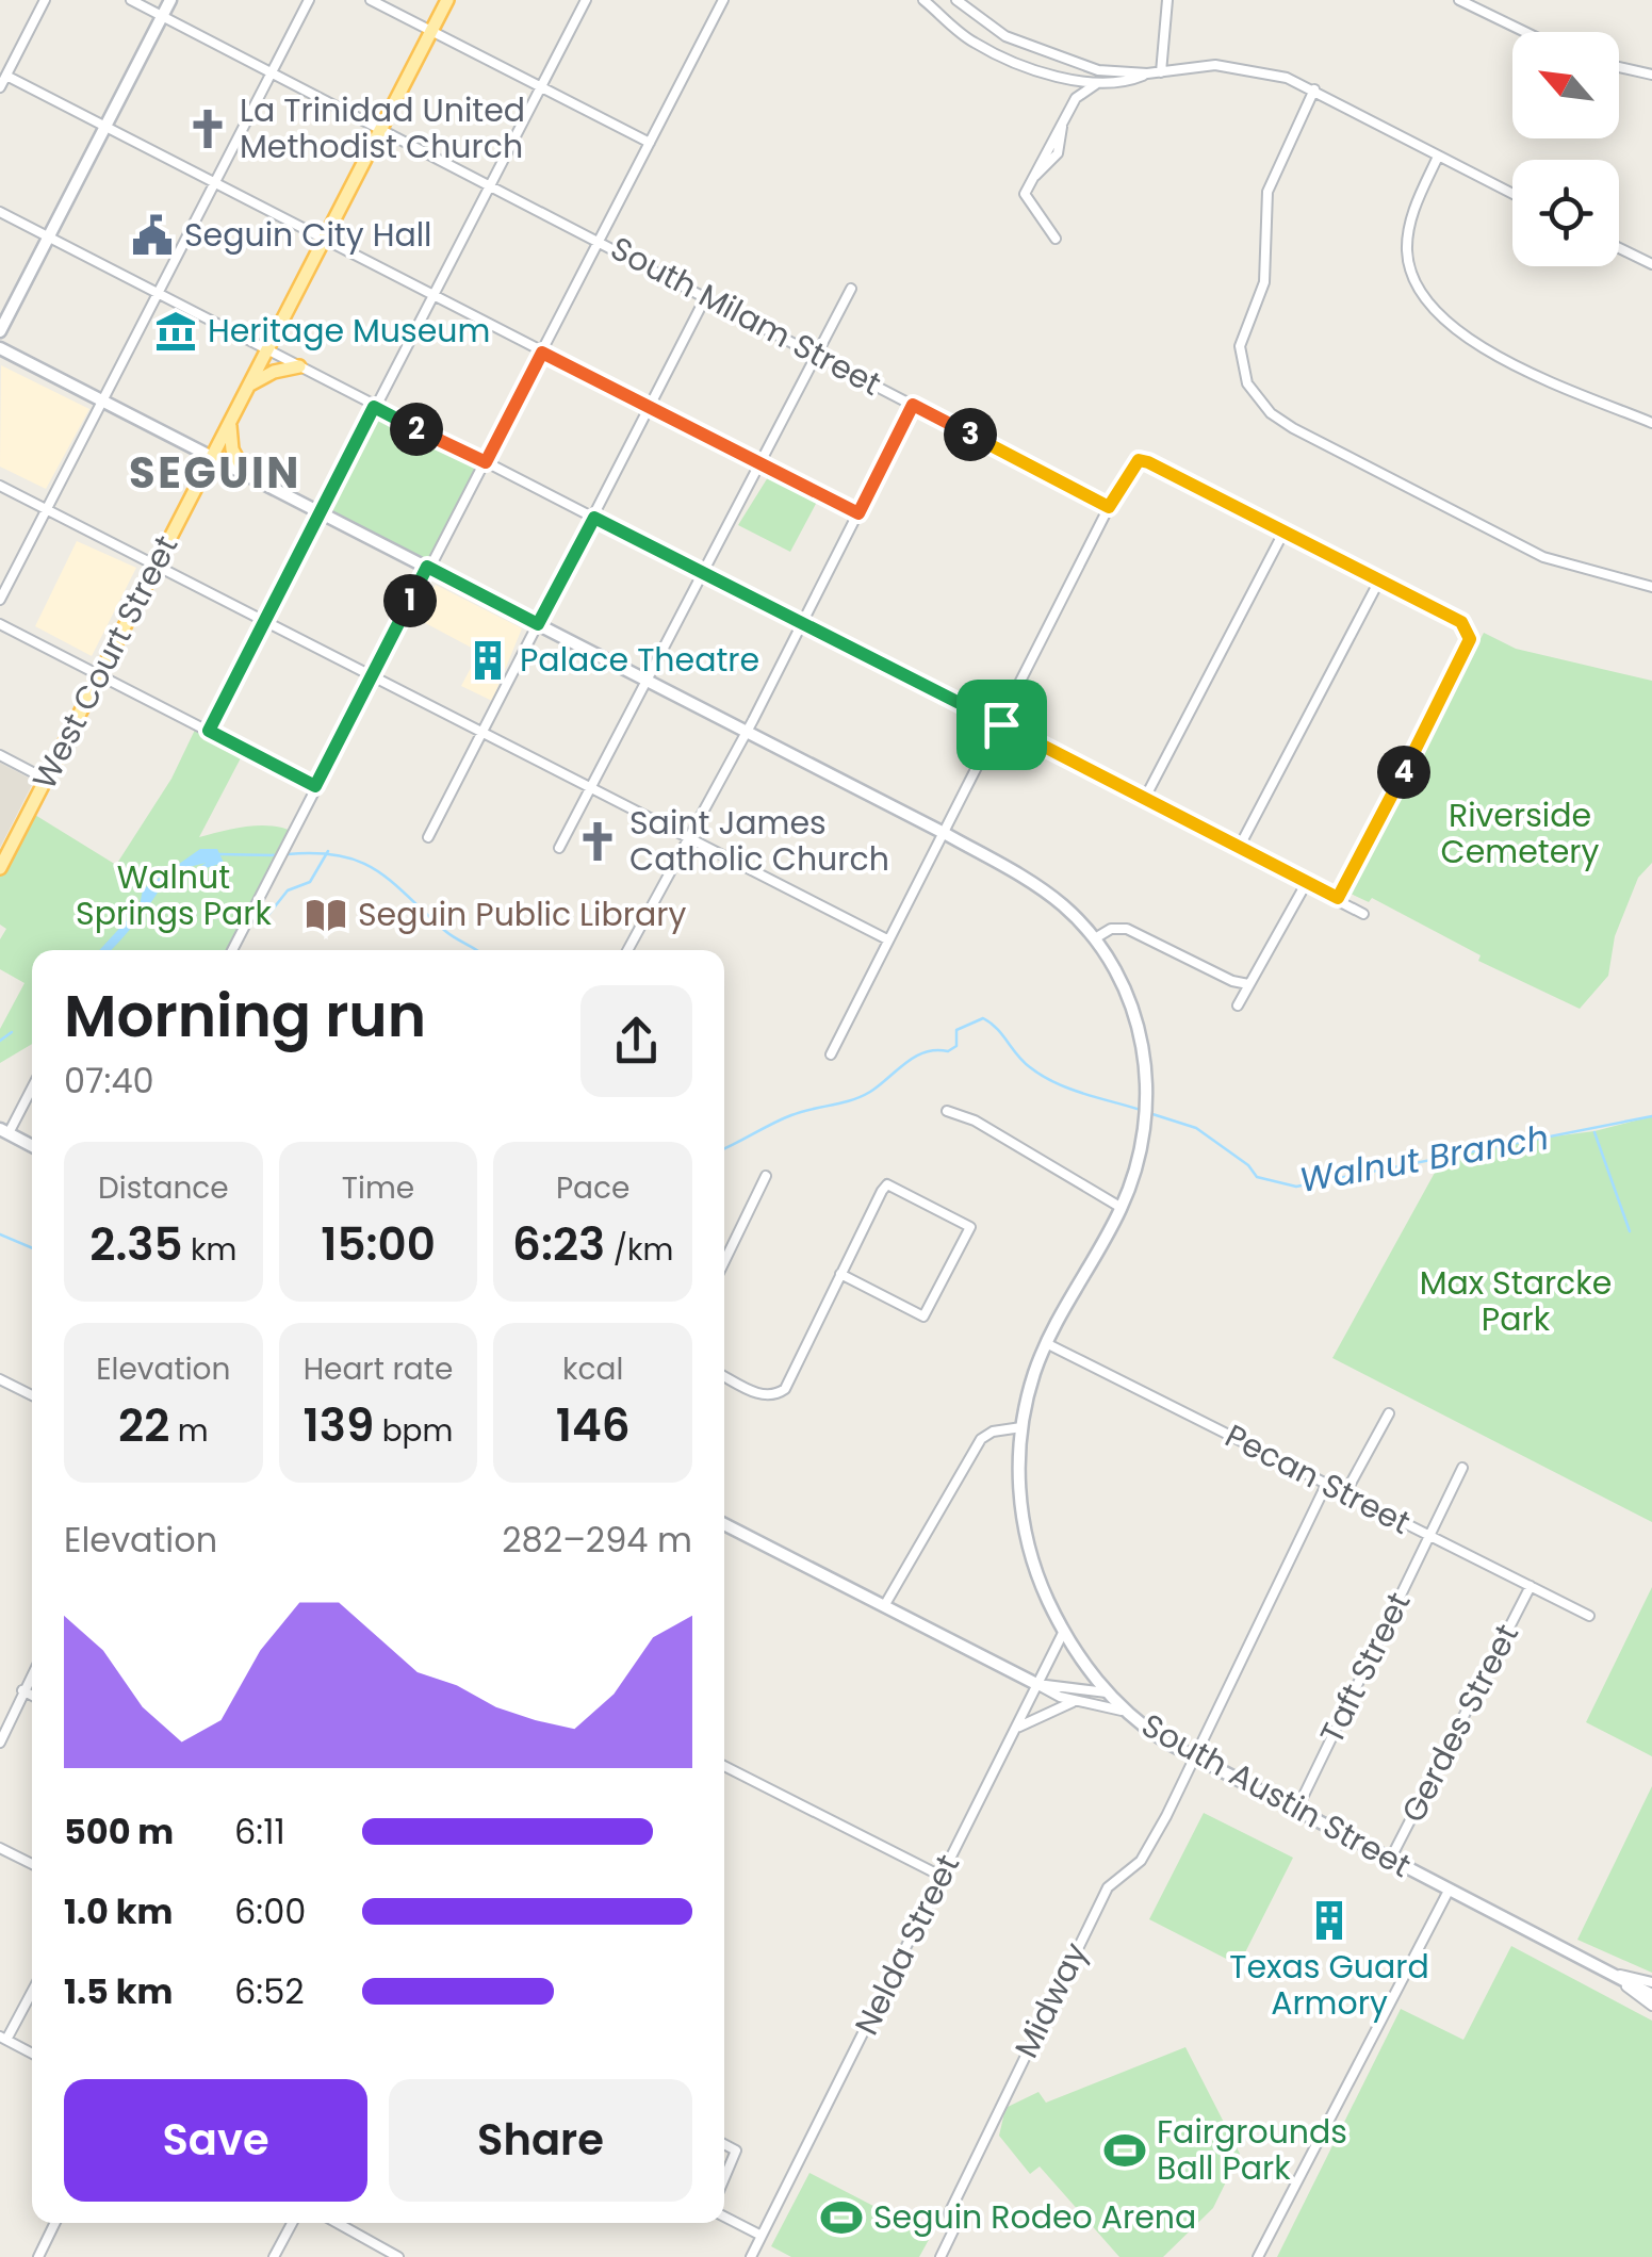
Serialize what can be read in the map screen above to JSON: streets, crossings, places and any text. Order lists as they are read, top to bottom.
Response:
{
  "streets": {
    "main road": ["West Court Street", "South Austin Street"],
    "street": [
      "South Milam Street",
      "Pecan Street",
      "Taft Street",
      "Gerdes Street",
      "Nelda Street",
      "Midway"
    ]
  },
  "crossings": [
    ["West Court Street", "South Austin Street"],
    ["Pecan Street", "Taft Street"],
    ["Pecan Street", "Gerdes Street"],
    ["Pecan Street", "South Austin Street"],
    ["Taft Street", "South Austin Street"],
    ["Gerdes Street", "South Austin Street"],
    ["South Austin Street", "Nelda Street"],
    ["South Austin Street", "Midway"]
  ],
  "districts": ["SEGUIN"],
  "water": ["Walnut Branch"],
  "parks": ["Riverside Cemetery", "Walnut Springs Park", "Max Starcke Park"],
  "places": {
    "church": ["La Trinidad United Methodist Church", "Saint James Catholic Church"],
    "public building": ["Seguin City Hall"],
    "museum": ["Heritage Museum"],
    "building": ["Palace Theatre", "Texas Guard Armory"],
    "library": ["Seguin Public Library"],
    "sports": ["Fairgrounds Ball Park", "Seguin Rodeo Arena"]
  },
  "north": "top left",
  "page": {
    "pins": [
      "2",
      "3",
      "1",
      "4"
    ],
    "heading": ["Morning run", "07:40"],
    "stats": [
      ["Distance", "2.35 km"],
      ["Time", "15:00"],
      ["Pace", "6:23 /km"],
      ["Elevation", "22 m"],
      ["Heart rate", "139 bpm"],
      ["kcal", "146"]
    ],
    "chart": ["Elevation", "282–294 m"],
    "list": [
      {
        "name": "500 m",
        "note": "6:11"
      },
      {
        "name": "1.0 km",
        "note": "6:00"
      },
      {
        "name": "1.5 km",
        "note": "6:52"
      }
    ],
    "buttons": ["Save", "Share"]
  }
}
